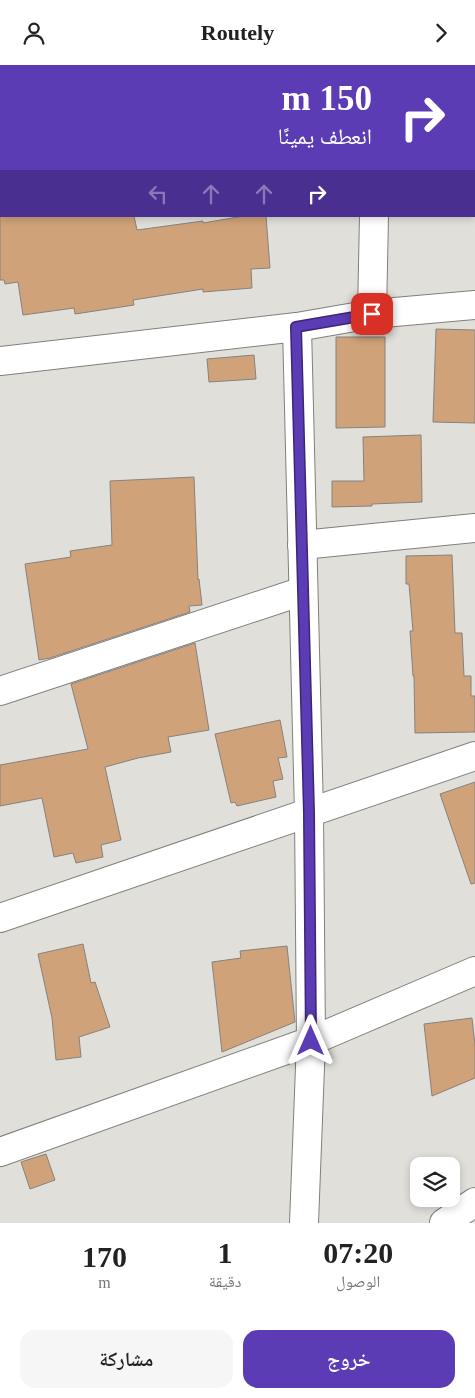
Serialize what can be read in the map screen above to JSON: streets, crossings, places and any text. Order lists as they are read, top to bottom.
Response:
{
  "page": {
    "header": "Routely",
    "turn": ["150 m", "انعطف يمينًا"],
    "eta": [
      "07:20",
      "الوصول",
      "1",
      "دقيقة",
      "170",
      "m"
    ],
    "buttons": ["خروج", "مشاركة"]
  }
}
